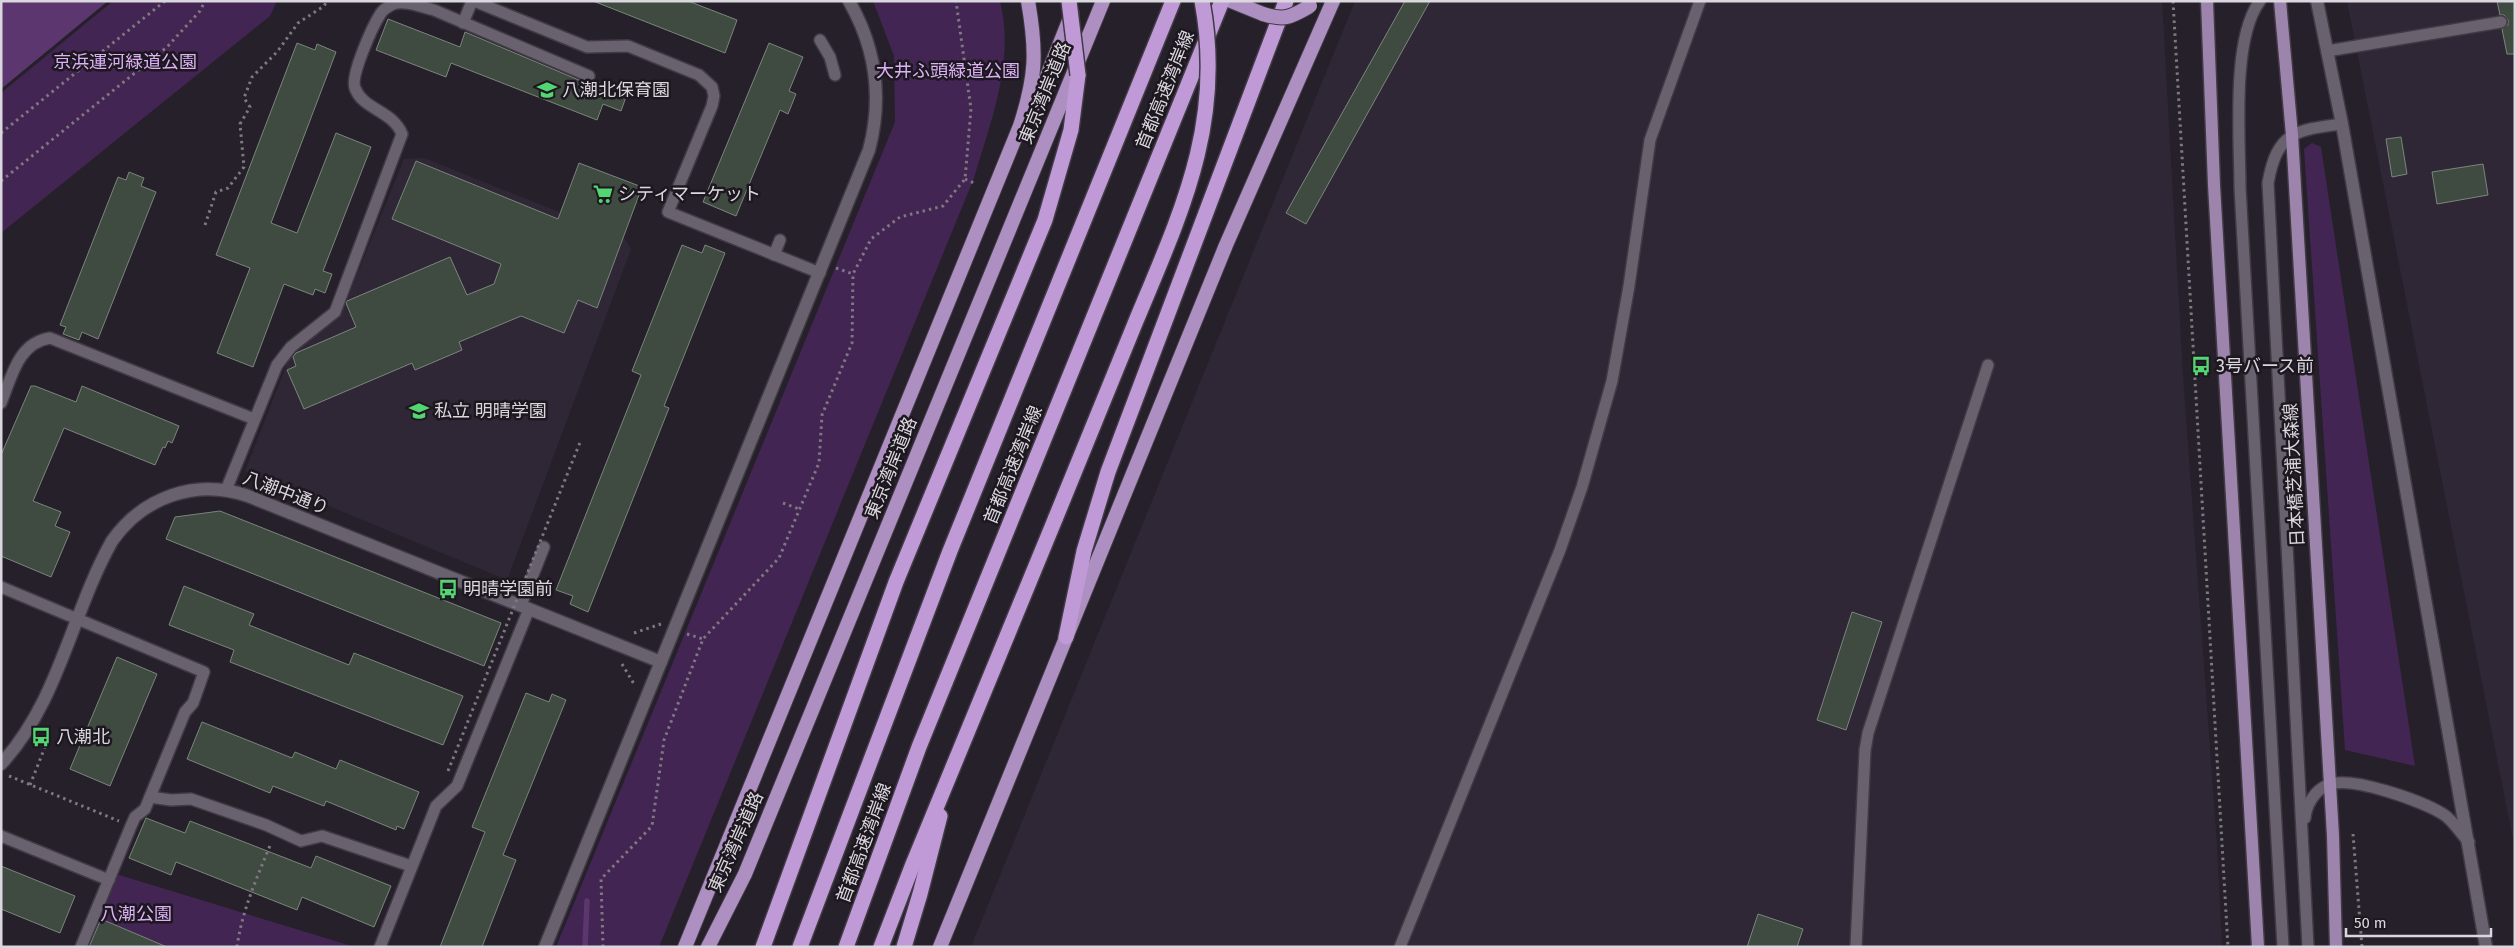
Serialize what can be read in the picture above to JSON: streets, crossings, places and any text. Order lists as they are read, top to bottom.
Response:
{
  "streets": {
    "highway": ["首都高速湾岸線", "東京湾岸道路"],
    "main road": ["日本橋芝浦大森線"],
    "street": ["八潮中通り"]
  },
  "parks": ["京浜運河緑道公園", "大井ふ頭緑道公園", "八潮公園"],
  "places": {
    "school or university": ["八潮北保育園", "私立 明晴学園"],
    "supermarket": ["シティマーケット"],
    "bus stop": ["3号バース前", "明晴学園前", "八潮北"]
  },
  "scale_bar": "50 m"
}
